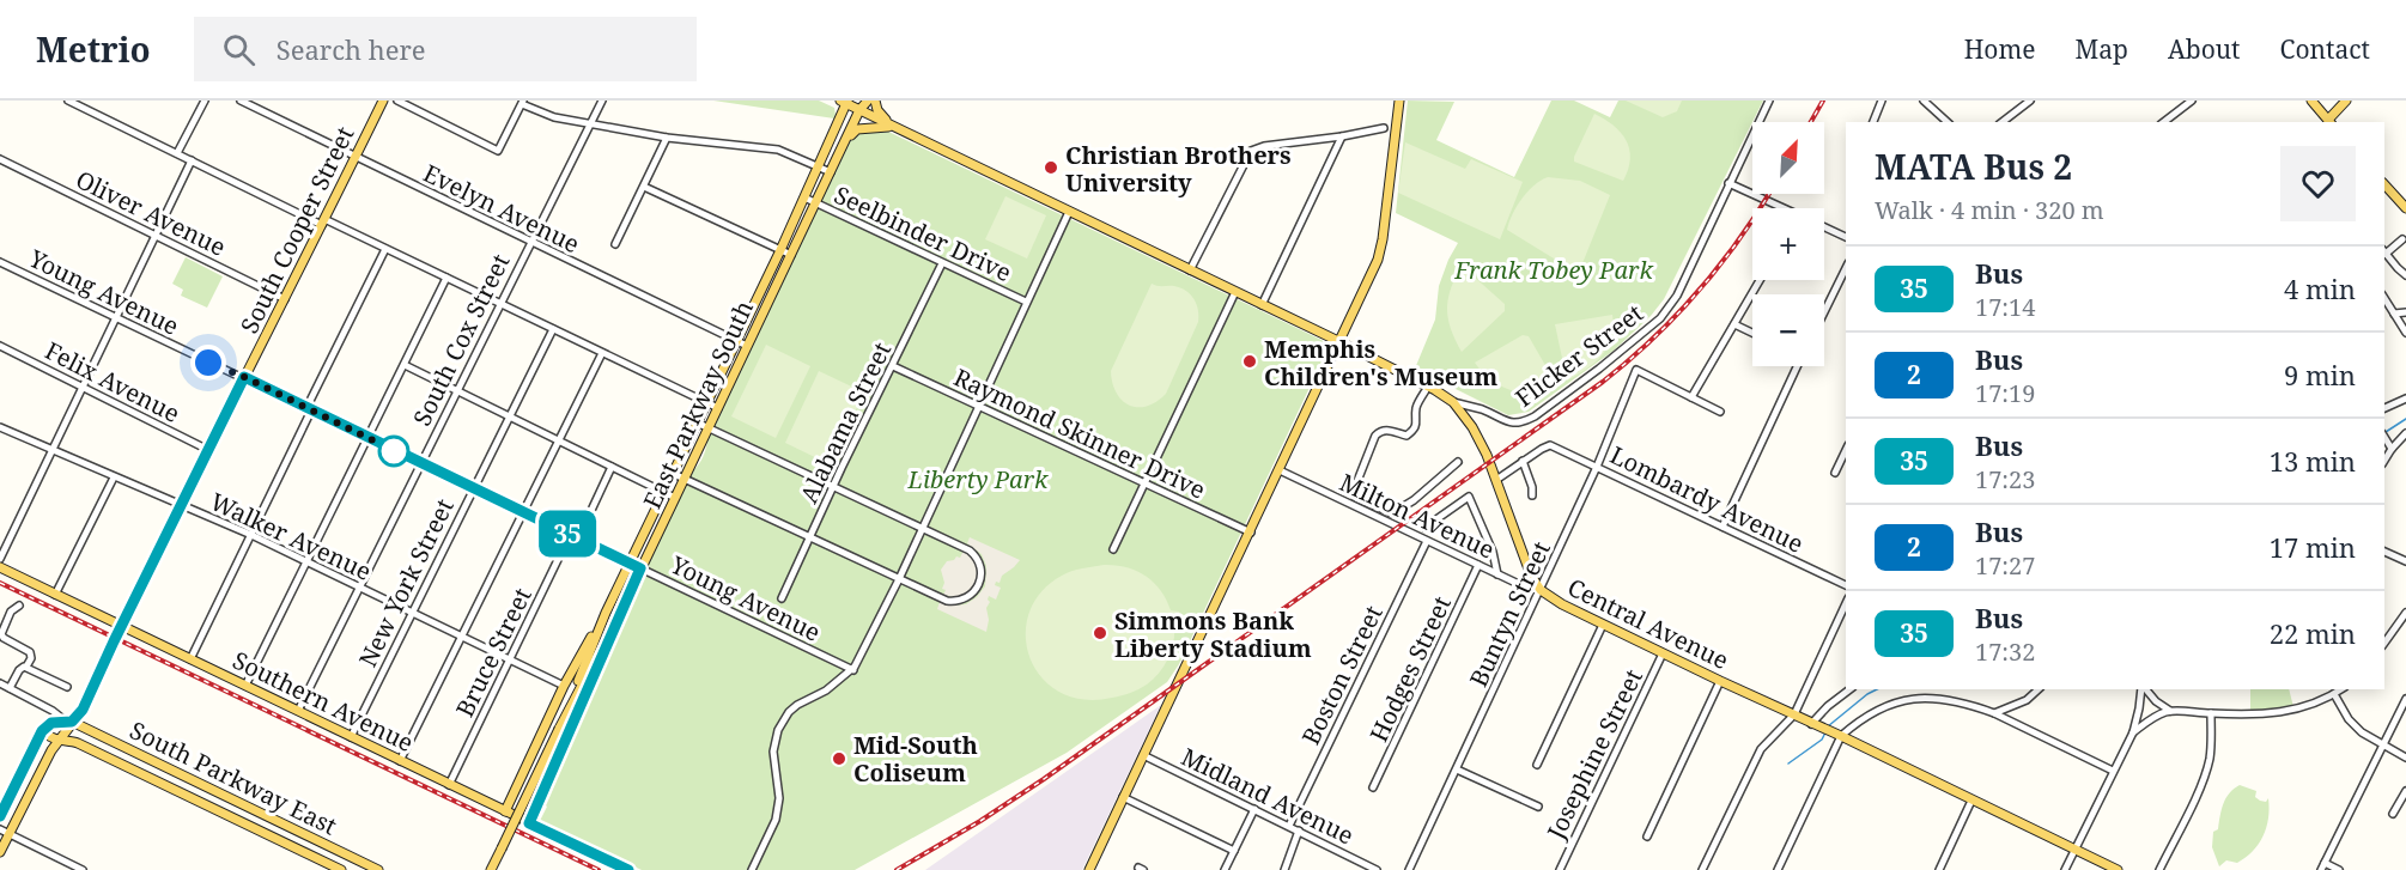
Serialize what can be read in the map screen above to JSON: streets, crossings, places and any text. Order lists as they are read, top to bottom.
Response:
{
  "streets": {
    "main road": [
      "South Cooper Street",
      "East Parkway South",
      "Central Avenue",
      "Southern Avenue",
      "South Parkway East"
    ],
    "street": [
      "Evelyn Avenue",
      "Oliver Avenue",
      "Seelbinder Drive",
      "Young Avenue",
      "South Cox Street",
      "Flicker Street",
      "Felix Avenue",
      "Alabama Street",
      "Raymond Skinner Drive",
      "Lombardy Avenue",
      "Milton Avenue",
      "Walker Avenue",
      "New York Street",
      "Buntyn Street",
      "Bruce Street",
      "Hodges Street",
      "Boston Street",
      "Josephine Street",
      "Midland Avenue"
    ]
  },
  "crossings": [
    ["Evelyn Avenue", "South Cooper Street"],
    ["Evelyn Avenue", "South Cox Street"],
    ["Evelyn Avenue", "East Parkway South"],
    ["Oliver Avenue", "South Cooper Street"],
    ["South Cooper Street", "Young Avenue"],
    ["South Cooper Street", "Felix Avenue"],
    ["South Cooper Street", "Walker Avenue"],
    ["South Cooper Street", "Southern Avenue"],
    ["South Cooper Street", "South Parkway East"],
    ["Seelbinder Drive", "East Parkway South"],
    ["Seelbinder Drive", "Alabama Street"],
    ["Young Avenue", "South Cox Street"],
    ["Young Avenue", "East Parkway South"],
    ["Young Avenue", "New York Street"],
    ["Young Avenue", "Bruce Street"],
    ["South Cox Street", "Walker Avenue"],
    ["South Cox Street", "Southern Avenue"],
    ["Flicker Street", "Central Avenue"],
    ["East Parkway South", "Central Avenue"],
    ["Alabama Street", "Raymond Skinner Drive"],
    ["Lombardy Avenue", "Buntyn Street"],
    ["Milton Avenue", "Buntyn Street"],
    ["Milton Avenue", "Central Avenue"],
    ["Milton Avenue", "Hodges Street"],
    ["Milton Avenue", "Boston Street"],
    ["Walker Avenue", "New York Street"],
    ["Walker Avenue", "Bruce Street"],
    ["New York Street", "Southern Avenue"],
    ["Buntyn Street", "Central Avenue"],
    ["Central Avenue", "Josephine Street"],
    ["Bruce Street", "Southern Avenue"],
    ["Boston Street", "Midland Avenue"]
  ],
  "parks": ["Frank Tobey Park", "Liberty Park"],
  "places": [
    "Christian Brothers University",
    "Memphis Children's Museum",
    "Simmons Bank Liberty Stadium",
    "Mid-South Coliseum"
  ],
  "lines": ["bus line 35"],
  "north": "top right",
  "page": {
    "header": "Metrio",
    "search": "Search here",
    "nav": [
      "Home",
      "Map",
      "About",
      "Contact"
    ],
    "on_map": "35",
    "map_buttons": ["+", "−"],
    "heading": ["MATA Bus 2", "Walk · 4 min · 320 m"],
    "list": [
      {
        "mark": "35",
        "name": "Bus",
        "note": "17:14",
        "value": "4 min"
      },
      {
        "mark": "2",
        "name": "Bus",
        "note": "17:19",
        "value": "9 min"
      },
      {
        "mark": "35",
        "name": "Bus",
        "note": "17:23",
        "value": "13 min"
      },
      {
        "mark": "2",
        "name": "Bus",
        "note": "17:27",
        "value": "17 min"
      },
      {
        "mark": "35",
        "name": "Bus",
        "note": "17:32",
        "value": "22 min"
      }
    ]
  }
}
